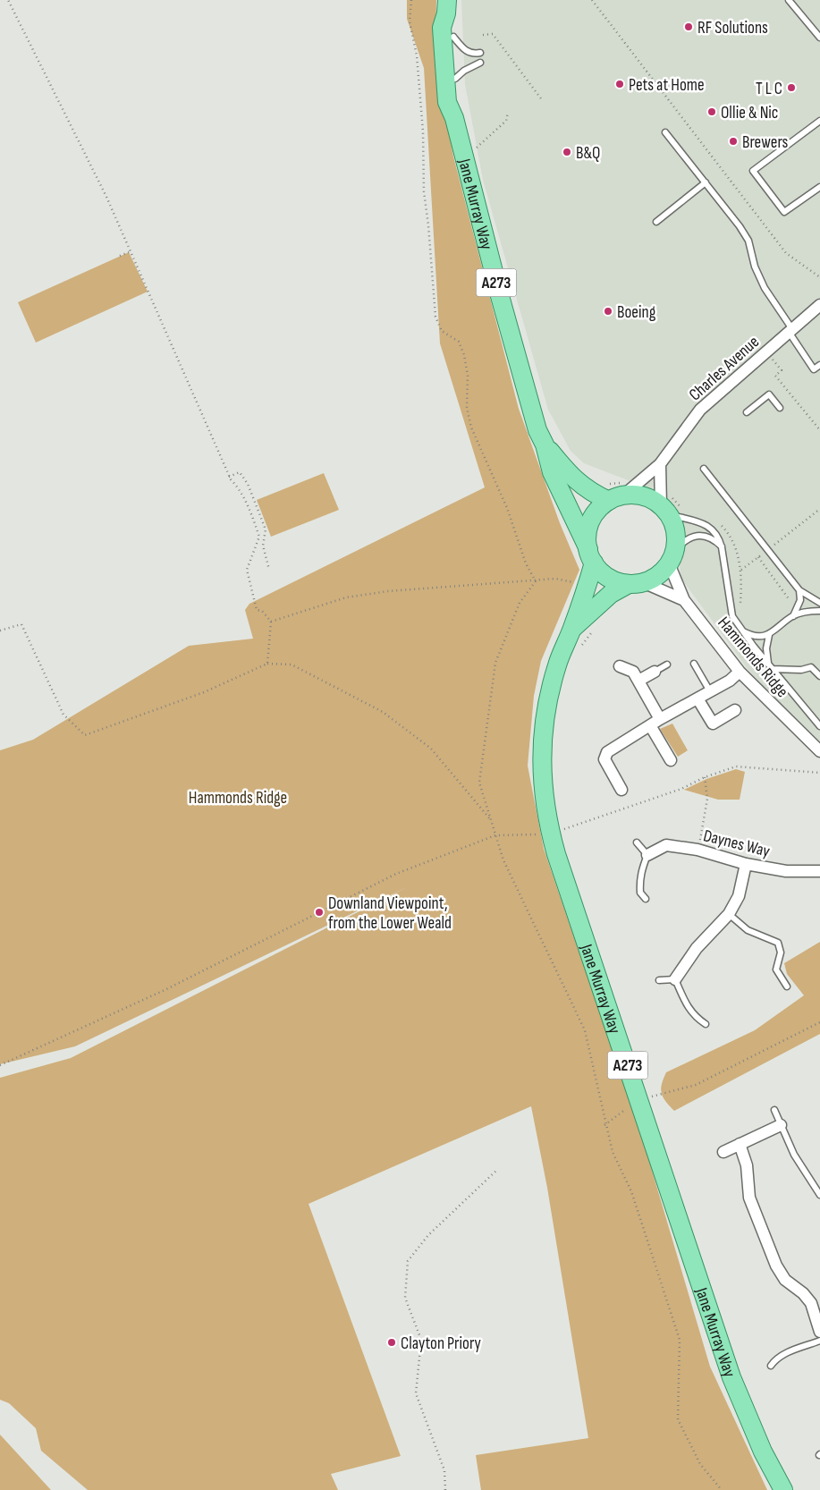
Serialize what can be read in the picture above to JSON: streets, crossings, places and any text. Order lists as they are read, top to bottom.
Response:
{
  "streets": {
    "main road": ["Jane Murray Way", "A273"],
    "street": ["Charles Avenue", "Hammonds Ridge", "Daynes Way"]
  },
  "crossings": [
    ["Jane Murray Way", "Charles Avenue"],
    ["Jane Murray Way", "Hammonds Ridge"],
    ["Charles Avenue", "Hammonds Ridge"]
  ],
  "parks": ["Hammonds Ridge"],
  "places": [
    "RF Solutions",
    "Pets at Home",
    "T L C",
    "Ollie & Nic",
    "Brewers",
    "B&Q",
    "Boeing",
    "Downland Viewpoint, from the Lower Weald",
    "Clayton Priory"
  ]
}
